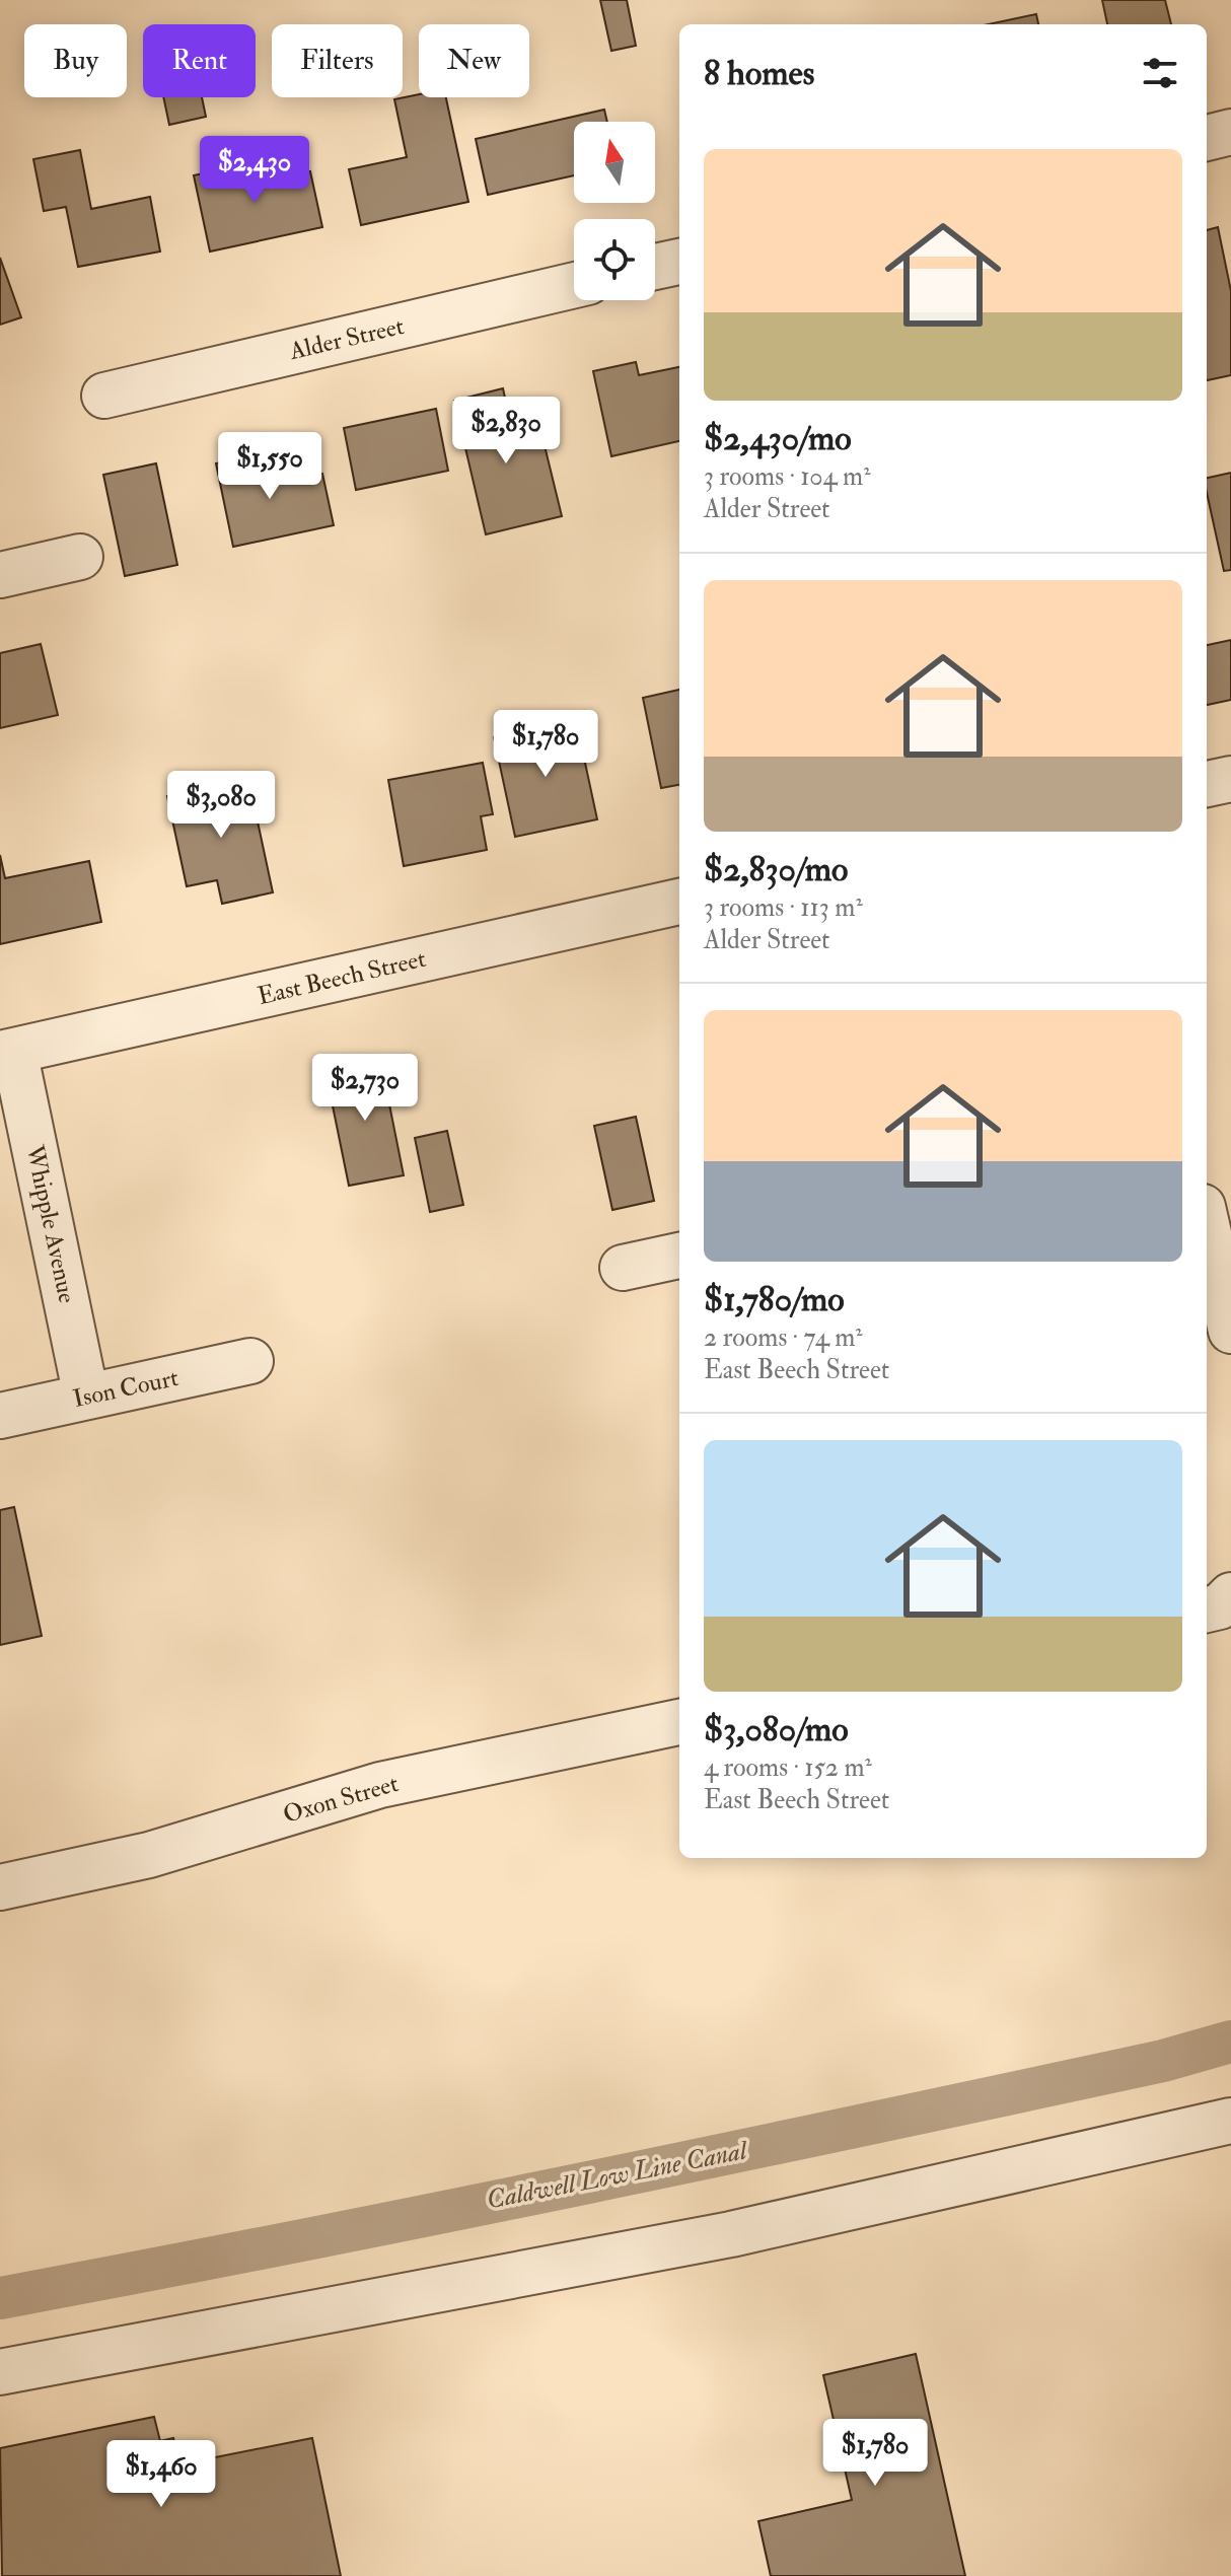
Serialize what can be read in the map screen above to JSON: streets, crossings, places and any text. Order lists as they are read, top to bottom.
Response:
{
  "streets": {
    "street": [
      "Alder Street",
      "East Beech Street",
      "Whipple Avenue",
      "Ison Court",
      "Oxon Street"
    ]
  },
  "crossings": [
    ["East Beech Street", "Whipple Avenue"],
    ["Whipple Avenue", "Ison Court"]
  ],
  "water": ["Caldwell Low Line Canal"],
  "north": "top",
  "page": {
    "chip": [
      "Buy",
      "Rent",
      "Filters",
      "New"
    ],
    "heading": "8 homes",
    "list": [
      {
        "name": "$2,430/mo",
        "note": "3 rooms · 104 m² · Alder Street"
      },
      {
        "name": "$2,830/mo",
        "note": "3 rooms · 113 m² · Alder Street"
      },
      {
        "name": "$1,780/mo",
        "note": "2 rooms · 74 m² · East Beech Street"
      },
      {
        "name": "$3,080/mo",
        "note": "4 rooms · 152 m² · East Beech Street"
      }
    ],
    "price": [
      "$2,430",
      "$2,830",
      "$1,550",
      "$1,780",
      "$3,080",
      "$2,730",
      "$1,780",
      "$1,460"
    ]
  }
}
